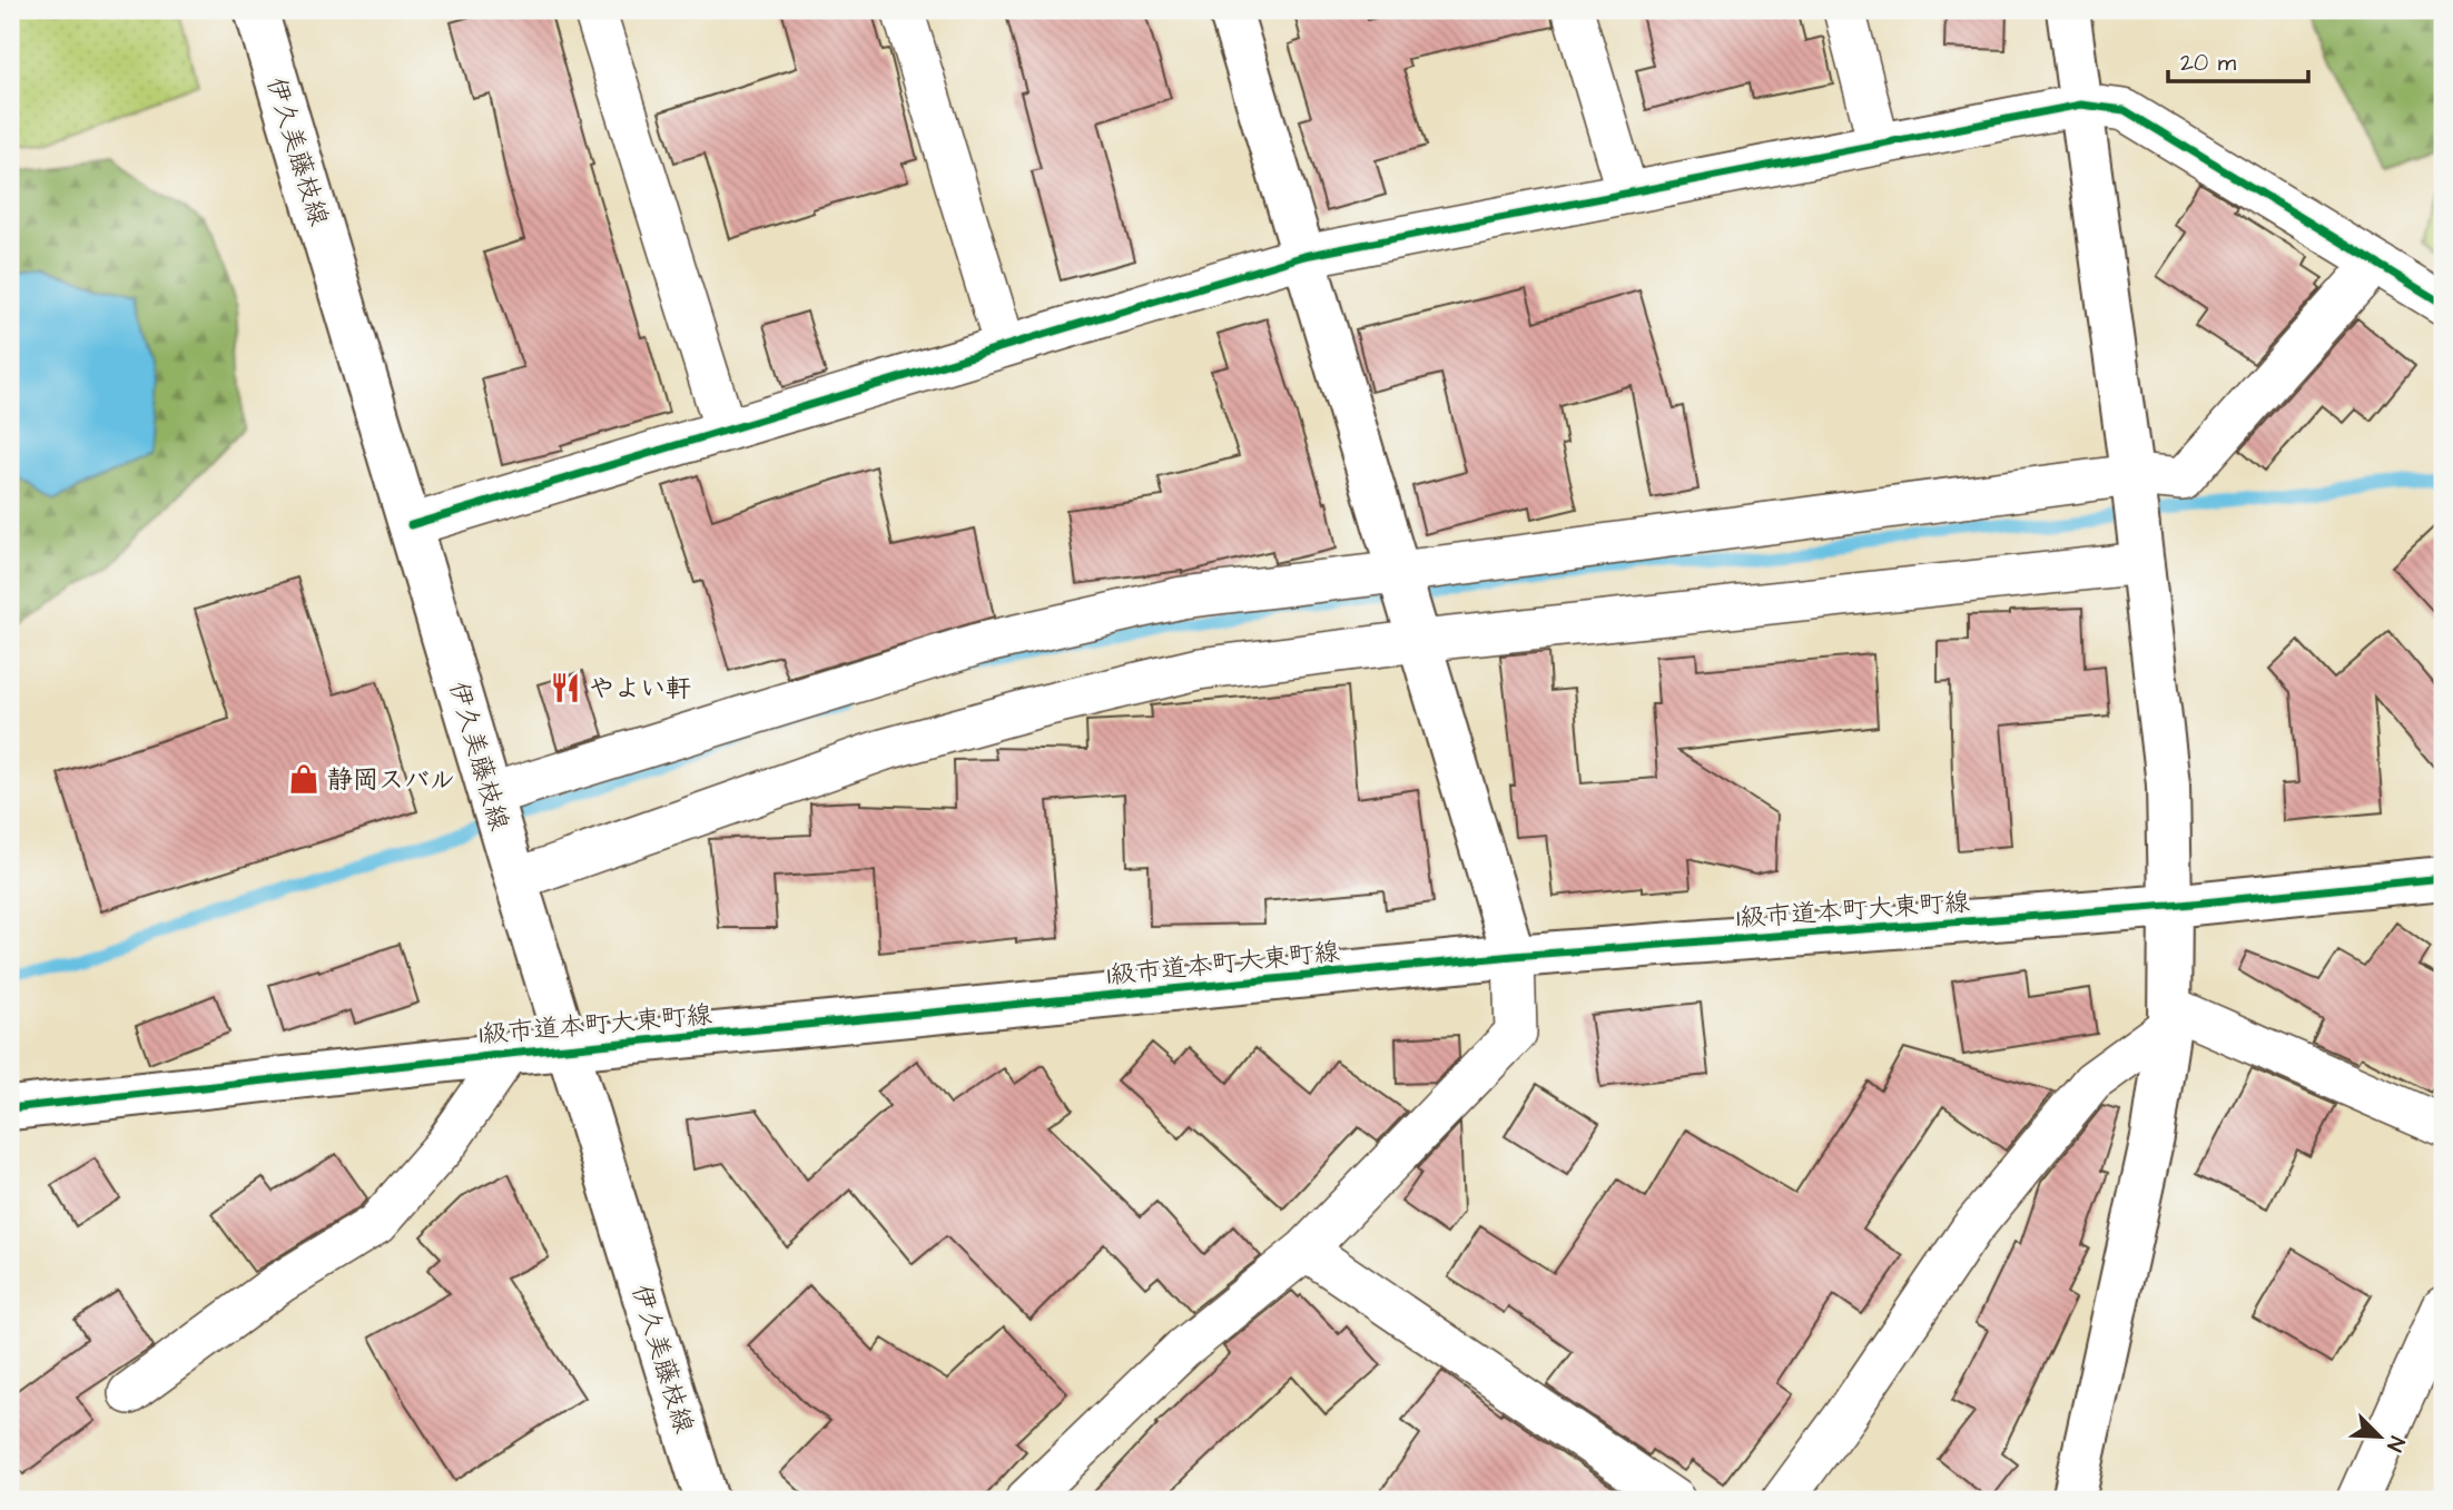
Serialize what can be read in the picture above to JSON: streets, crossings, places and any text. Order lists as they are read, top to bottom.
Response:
{
  "streets": {
    "street": ["伊久美藤枝線", "1級市道本町大東町線"]
  },
  "crossings": [
    ["伊久美藤枝線", "1級市道本町大東町線"]
  ],
  "places": {
    "restaurant": ["やよい軒"],
    "shop": ["静岡スバル"]
  },
  "scale_bar": "20 m",
  "north": "bottom right"
}
